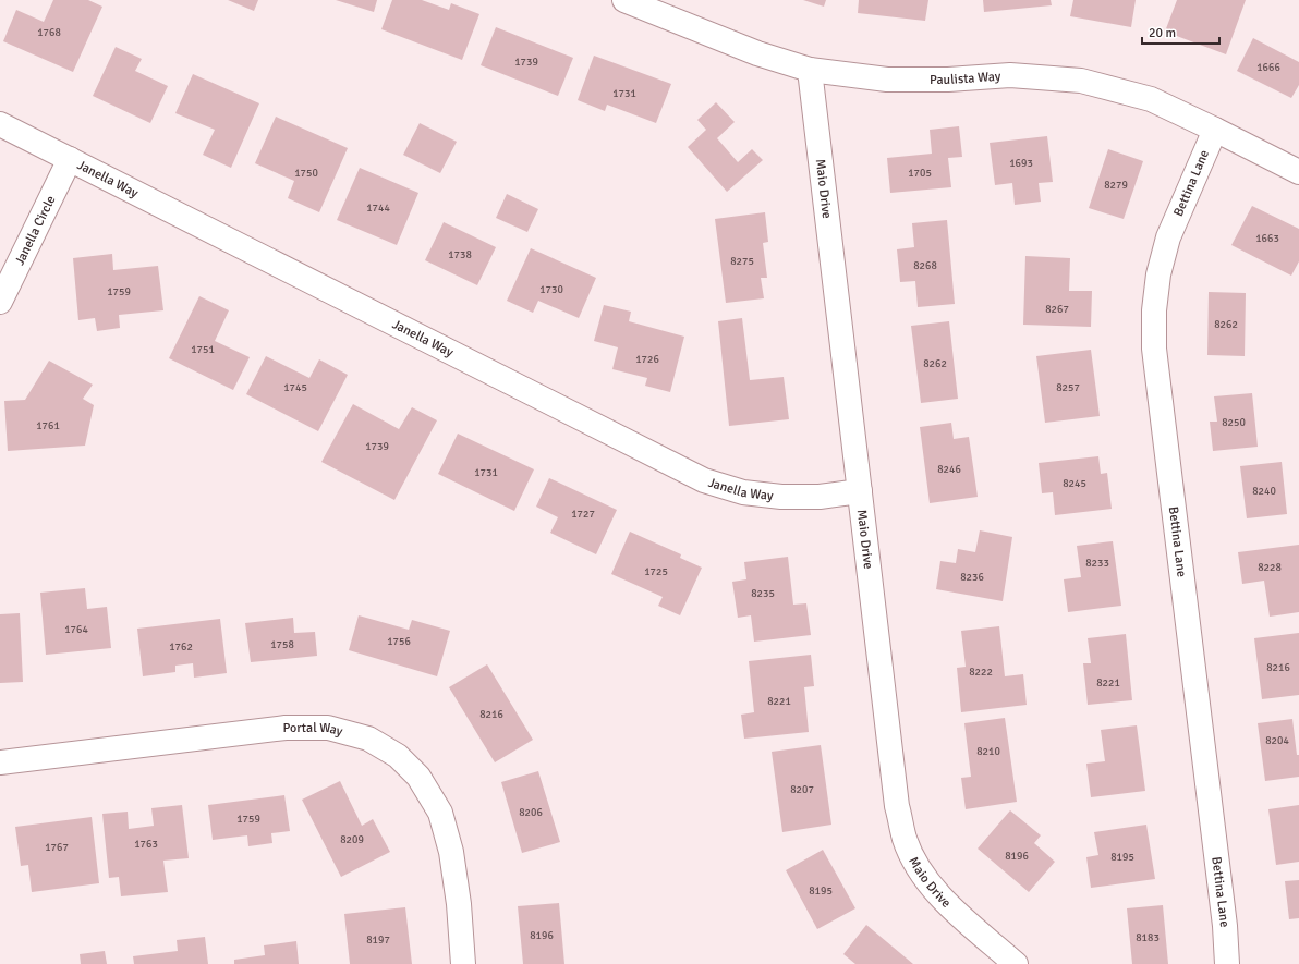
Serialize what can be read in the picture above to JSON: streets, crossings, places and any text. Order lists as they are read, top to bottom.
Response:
{
  "streets": {
    "street": [
      "Paulista Way",
      "Janella Way",
      "Bettina Lane",
      "Maio Drive",
      "Janella Circle",
      "Portal Way"
    ]
  },
  "crossings": [
    ["Paulista Way", "Bettina Lane"],
    ["Paulista Way", "Maio Drive"],
    ["Janella Way", "Maio Drive"],
    ["Janella Way", "Janella Circle"]
  ],
  "house_numbers": [
    "1768",
    "1739",
    "1666",
    "1731",
    "1693",
    "1750",
    "1705",
    "8279",
    "1744",
    "1663",
    "1738",
    "8275",
    "8268",
    "1730",
    "1759",
    "8267",
    "8262",
    "1751",
    "1726",
    "8262",
    "1745",
    "8257",
    "8250",
    "1761",
    "1739",
    "8246",
    "1731",
    "8245",
    "8240",
    "1727",
    "8233",
    "8228",
    "1725",
    "8236",
    "8235",
    "1764",
    "1756",
    "1758",
    "1762",
    "8216",
    "8222",
    "8221",
    "8221",
    "8216",
    "8204",
    "8210",
    "8207",
    "8206",
    "1759",
    "8209",
    "1763",
    "1767",
    "8196",
    "8195",
    "8195",
    "8196",
    "8183",
    "8197"
  ],
  "scale_bar": "20 m"
}
